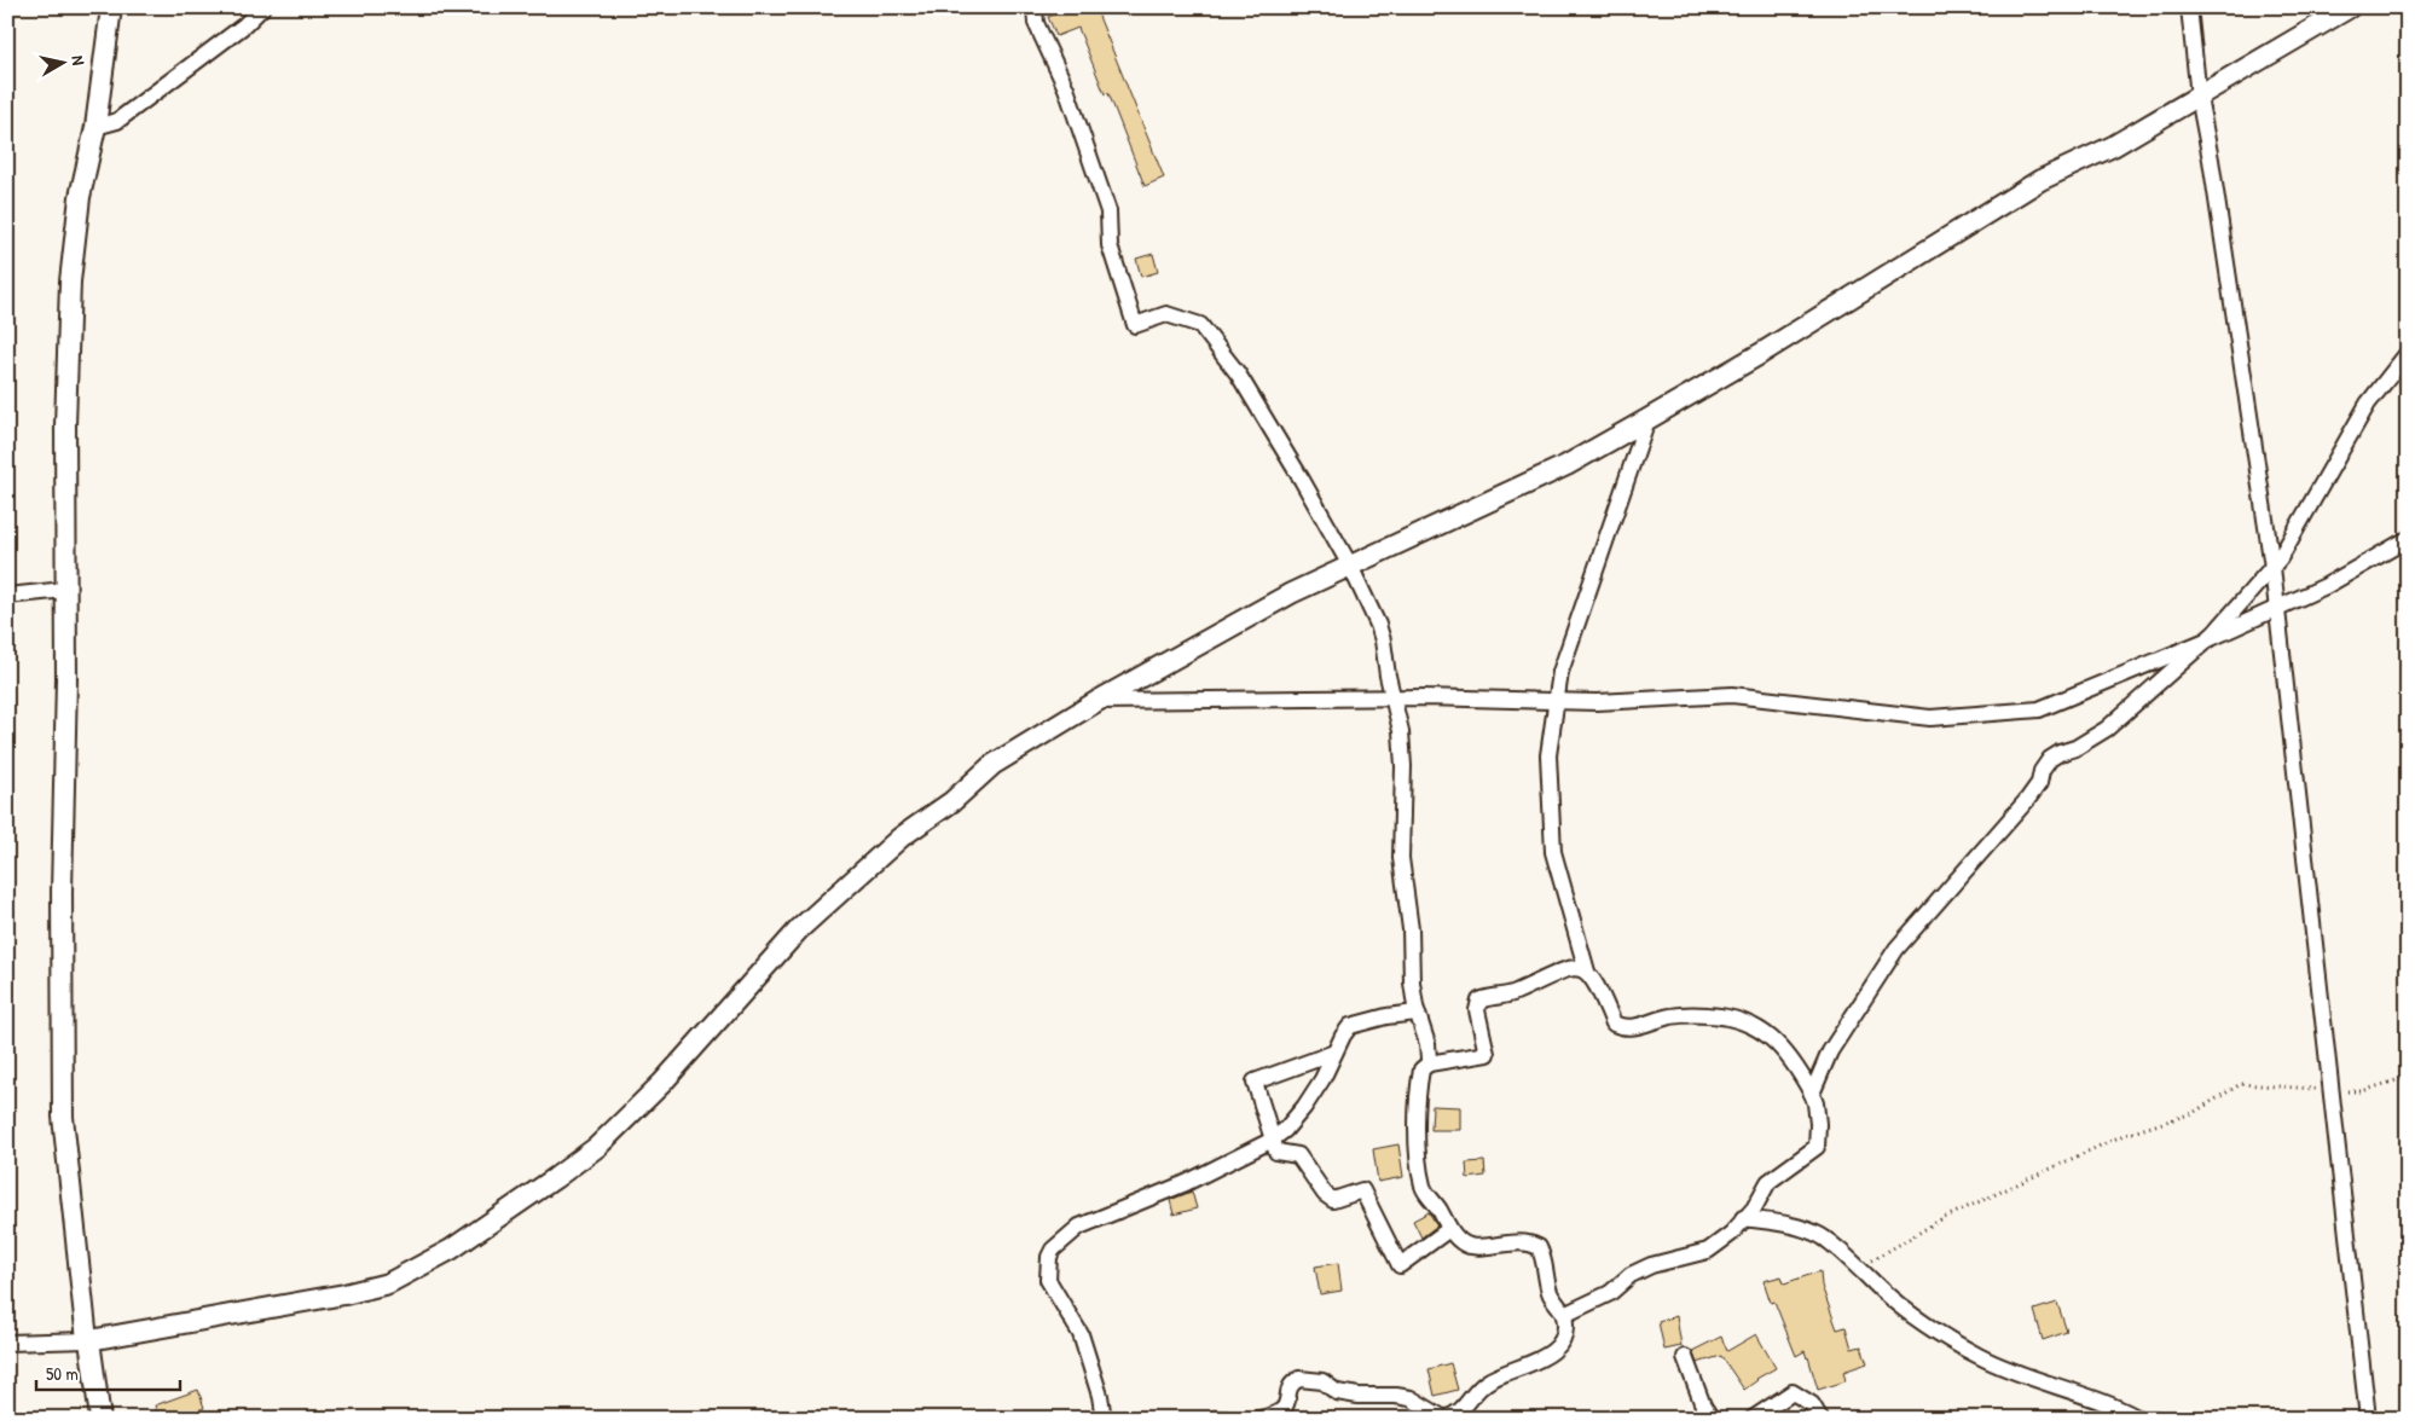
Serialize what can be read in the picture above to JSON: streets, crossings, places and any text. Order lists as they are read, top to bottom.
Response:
{
  "scale_bar": "50 m",
  "north": "right"
}
